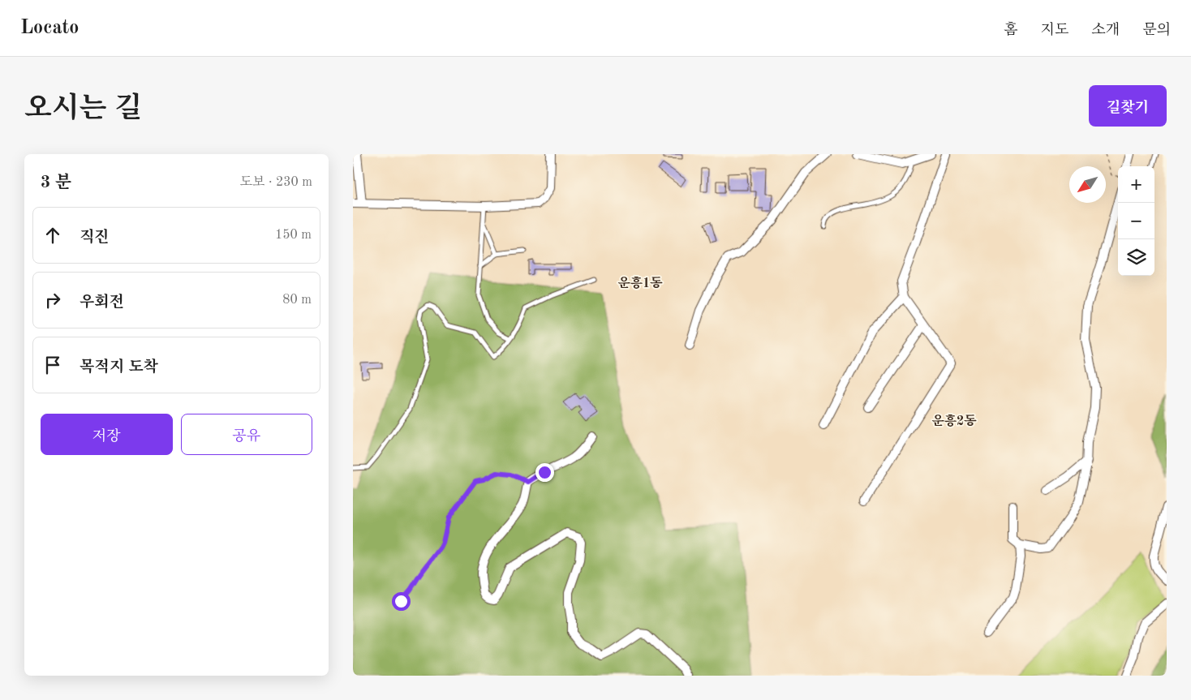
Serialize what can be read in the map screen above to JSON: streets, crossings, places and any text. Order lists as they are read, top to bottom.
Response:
{
  "districts": ["운흥1동", "운흥2동"],
  "north": "bottom left",
  "page": {
    "header": "Locato",
    "nav": [
      "홈",
      "지도",
      "소개",
      "문의"
    ],
    "title": "오시는 길",
    "buttons": [
      "길찾기",
      ["저장", "공유"]
    ],
    "heading": ["3 분", "도보 · 230 m"],
    "map_buttons": ["+", "−"],
    "list": [
      ["직진", "150 m"],
      ["우회전", "80 m"],
      "목적지 도착"
    ]
  }
}
